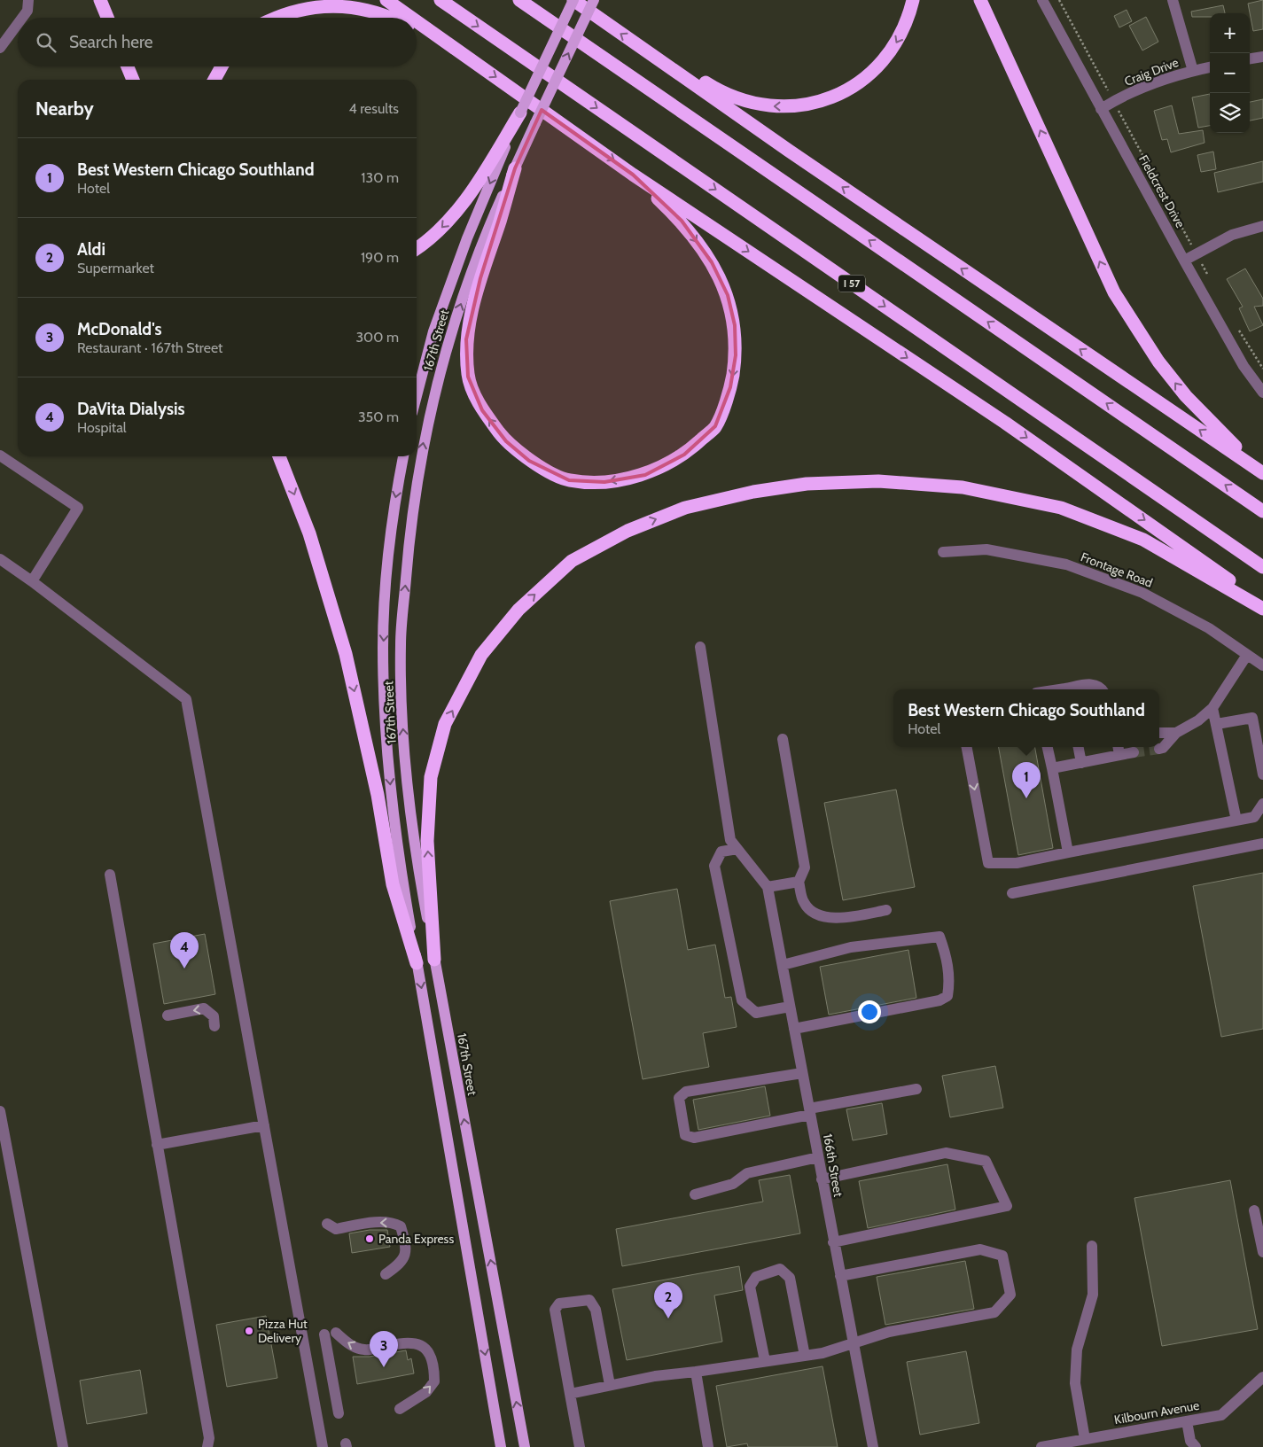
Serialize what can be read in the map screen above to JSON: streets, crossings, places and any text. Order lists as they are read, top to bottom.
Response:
{
  "streets": {
    "highway": ["I 57"],
    "main road": ["167th Street"],
    "street": [
      "Craig Drive",
      "Fieldcrest Drive",
      "Frontage Road",
      "166th Street",
      "Kilbourn Avenue"
    ]
  },
  "crossings": [
    ["Craig Drive", "Fieldcrest Drive"]
  ],
  "places": ["Panda Express", "Pizza Hut Delivery"],
  "page": {
    "map_buttons": ["+", "−"],
    "search": "Search here",
    "heading": ["Nearby", "4 results"],
    "list": [
      {
        "mark": "1",
        "name": "Best Western Chicago Southland",
        "note": "Hotel",
        "value": "130 m"
      },
      {
        "mark": "2",
        "name": "Aldi",
        "note": "Supermarket",
        "value": "190 m"
      },
      {
        "mark": "3",
        "name": "McDonald's",
        "note": "Restaurant · 167th Street",
        "value": "300 m"
      },
      {
        "mark": "4",
        "name": "DaVita Dialysis",
        "note": "Hospital",
        "value": "350 m"
      }
    ],
    "popup": ["Best Western Chicago Southland", "Hotel"],
    "pins": [
      "1",
      "4",
      "2",
      "3"
    ]
  }
}
